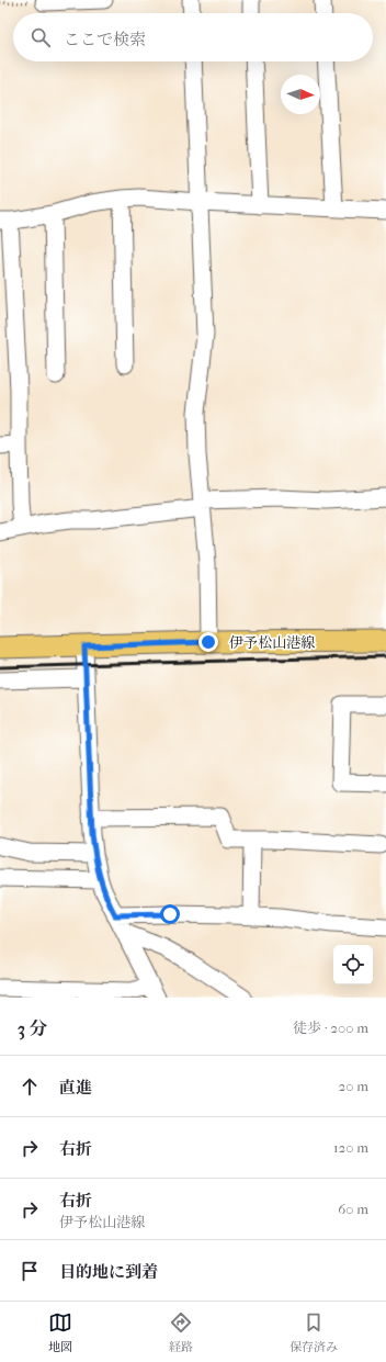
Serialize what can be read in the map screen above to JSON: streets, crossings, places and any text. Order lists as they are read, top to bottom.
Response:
{
  "streets": {
    "main road": ["伊予松山港線"]
  },
  "north": "right",
  "page": {
    "search": "ここで検索",
    "heading": ["3 分", "徒歩 · 200 m"],
    "list": [
      ["直進", "20 m"],
      ["右折", "120 m"],
      ["右折", "伊予松山港線", "60 m"],
      "目的地に到着"
    ],
    "nav": ["地図", "経路", "保存済み"]
  }
}
